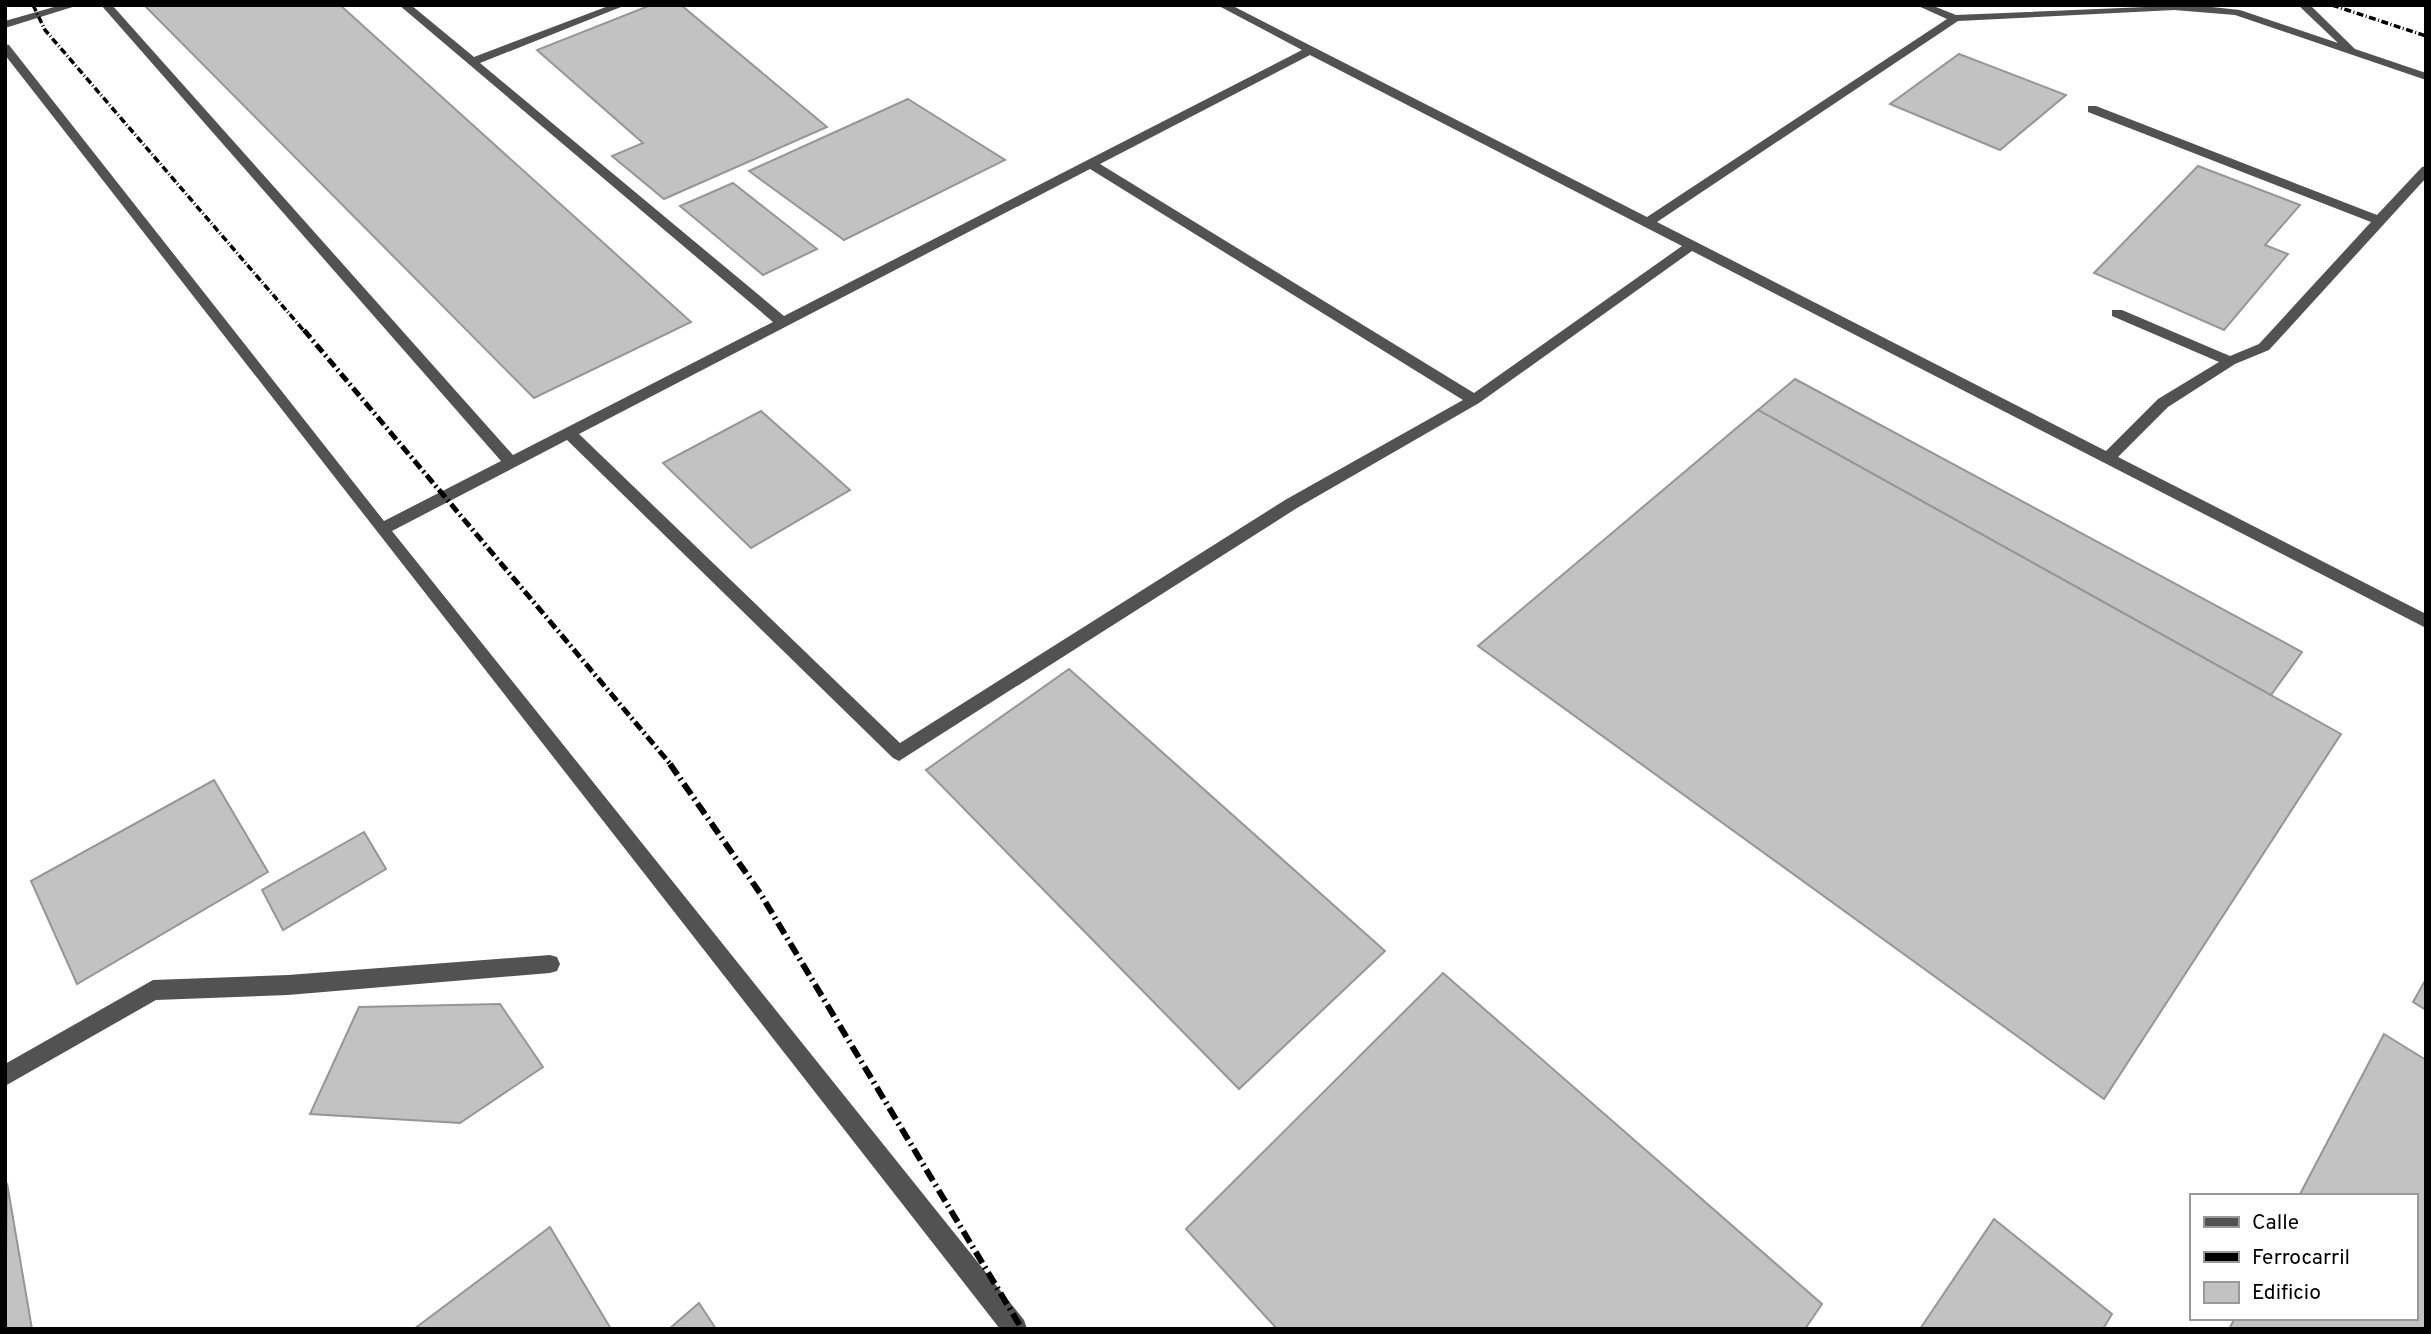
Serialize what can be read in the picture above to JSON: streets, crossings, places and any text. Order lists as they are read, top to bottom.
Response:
{
  "legend": ["Calle", "Ferrocarril", "Edificio"]
}
